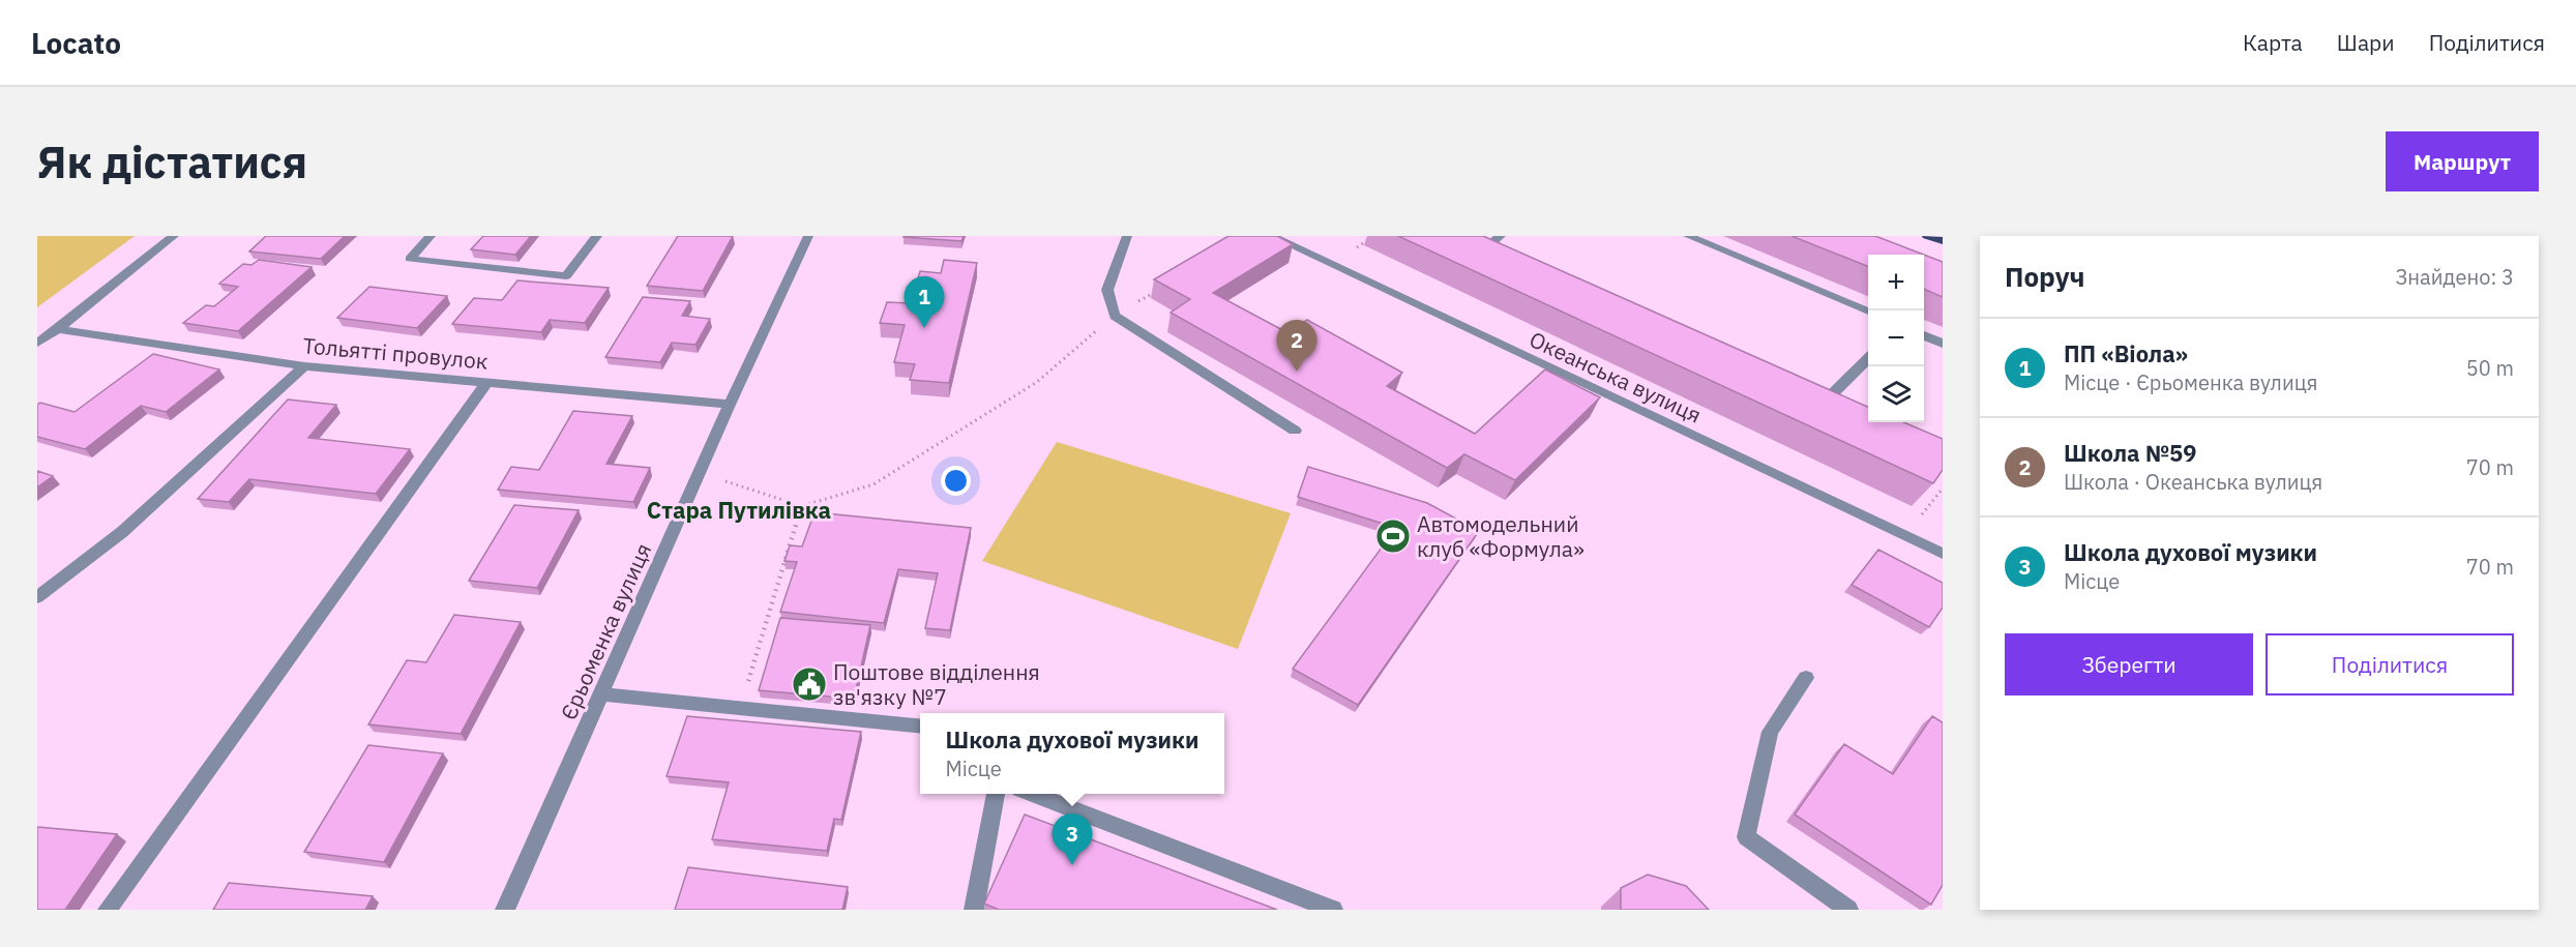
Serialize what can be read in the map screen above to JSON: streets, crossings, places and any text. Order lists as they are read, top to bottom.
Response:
{
  "streets": {
    "street": ["Тольятті провулок", "Океанська вулиця", "Єрьоменка вулиця"]
  },
  "crossings": [
    ["Тольятті провулок", "Єрьоменка вулиця"]
  ],
  "districts": ["Стара Путилівка"],
  "places": {
    "sports": ["Автомодельний клуб «Формула»"],
    "public building": ["Поштове відділення зв'язку №7"]
  },
  "page": {
    "header": "Locato",
    "nav": ["Карта", "Шари", "Поділитися"],
    "buttons": [
      "Маршрут",
      ["Зберегти", "Поділитися"]
    ],
    "title": "Як дістатися",
    "heading": ["Поруч", "Знайдено: 3"],
    "map_buttons": ["+", "−"],
    "pins": ["1", "2", "3"],
    "list": [
      {
        "mark": "1",
        "name": "ПП «Віола»",
        "note": "Місце · Єрьоменка вулиця",
        "value": "50 m"
      },
      {
        "mark": "2",
        "name": "Школа №59",
        "note": "Школа · Океанська вулиця",
        "value": "70 m"
      },
      {
        "mark": "3",
        "name": "Школа духової музики",
        "note": "Місце",
        "value": "70 m"
      }
    ],
    "popup": ["Школа духової музики", "Місце"]
  }
}
